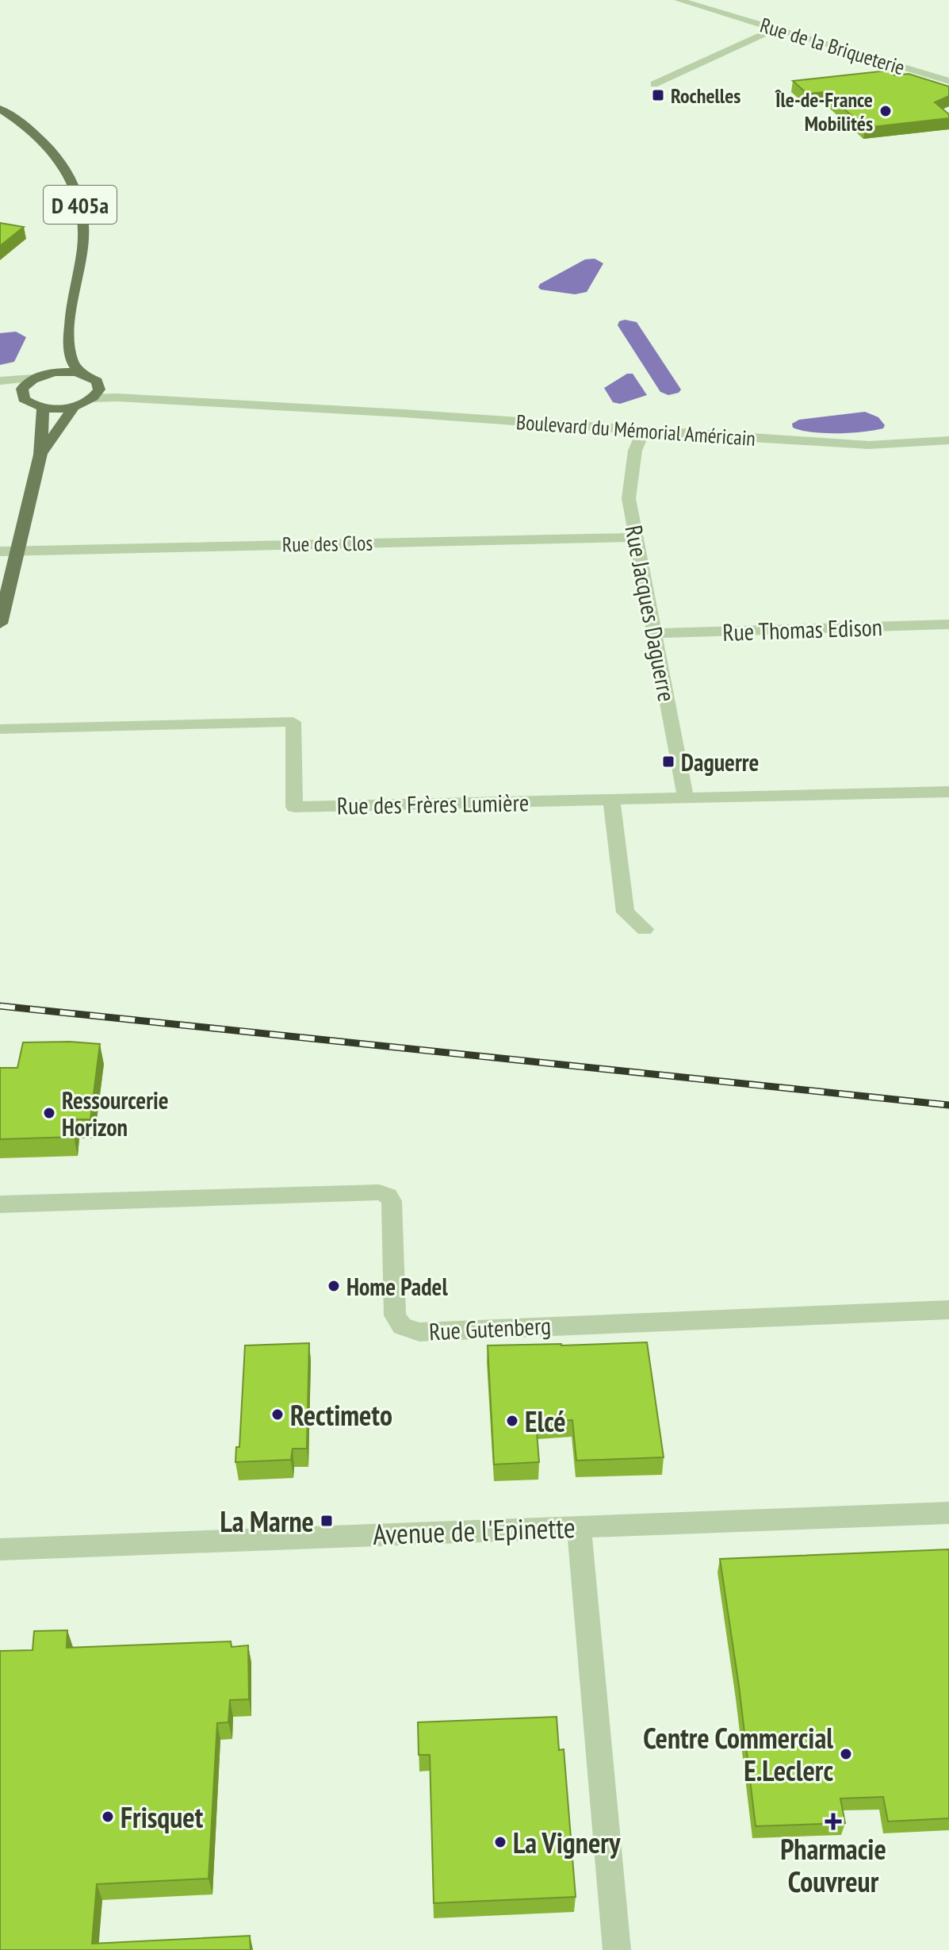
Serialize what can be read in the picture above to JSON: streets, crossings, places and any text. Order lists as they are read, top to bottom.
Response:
{
  "streets": {
    "main road": ["D 405a"],
    "street": [
      "Rue de la Briqueterie",
      "Boulevard du Mémorial Américain",
      "Rue des Clos",
      "Rue Jacques Daguerre",
      "Rue Thomas Edison",
      "Rue des Frères Lumière",
      "Rue Gutenberg",
      "Avenue de l'Epinette"
    ]
  },
  "crossings": [
    ["Boulevard du Mémorial Américain", "Rue Jacques Daguerre"],
    ["Rue des Clos", "Rue Jacques Daguerre"],
    ["Rue Jacques Daguerre", "Rue Thomas Edison"],
    ["Rue Jacques Daguerre", "Rue des Frères Lumière"]
  ],
  "places": {
    "transit": ["Rochelles", "Daguerre", "La Marne"],
    "other": [
      "Île-de-France Mobilités",
      "Ressourcerie Horizon",
      "Home Padel",
      "Rectimeto",
      "Elcé",
      "Centre Commercial E.Leclerc",
      "Frisquet",
      "La Vignery"
    ],
    "health": ["Pharmacie Couvreur"]
  }
}
